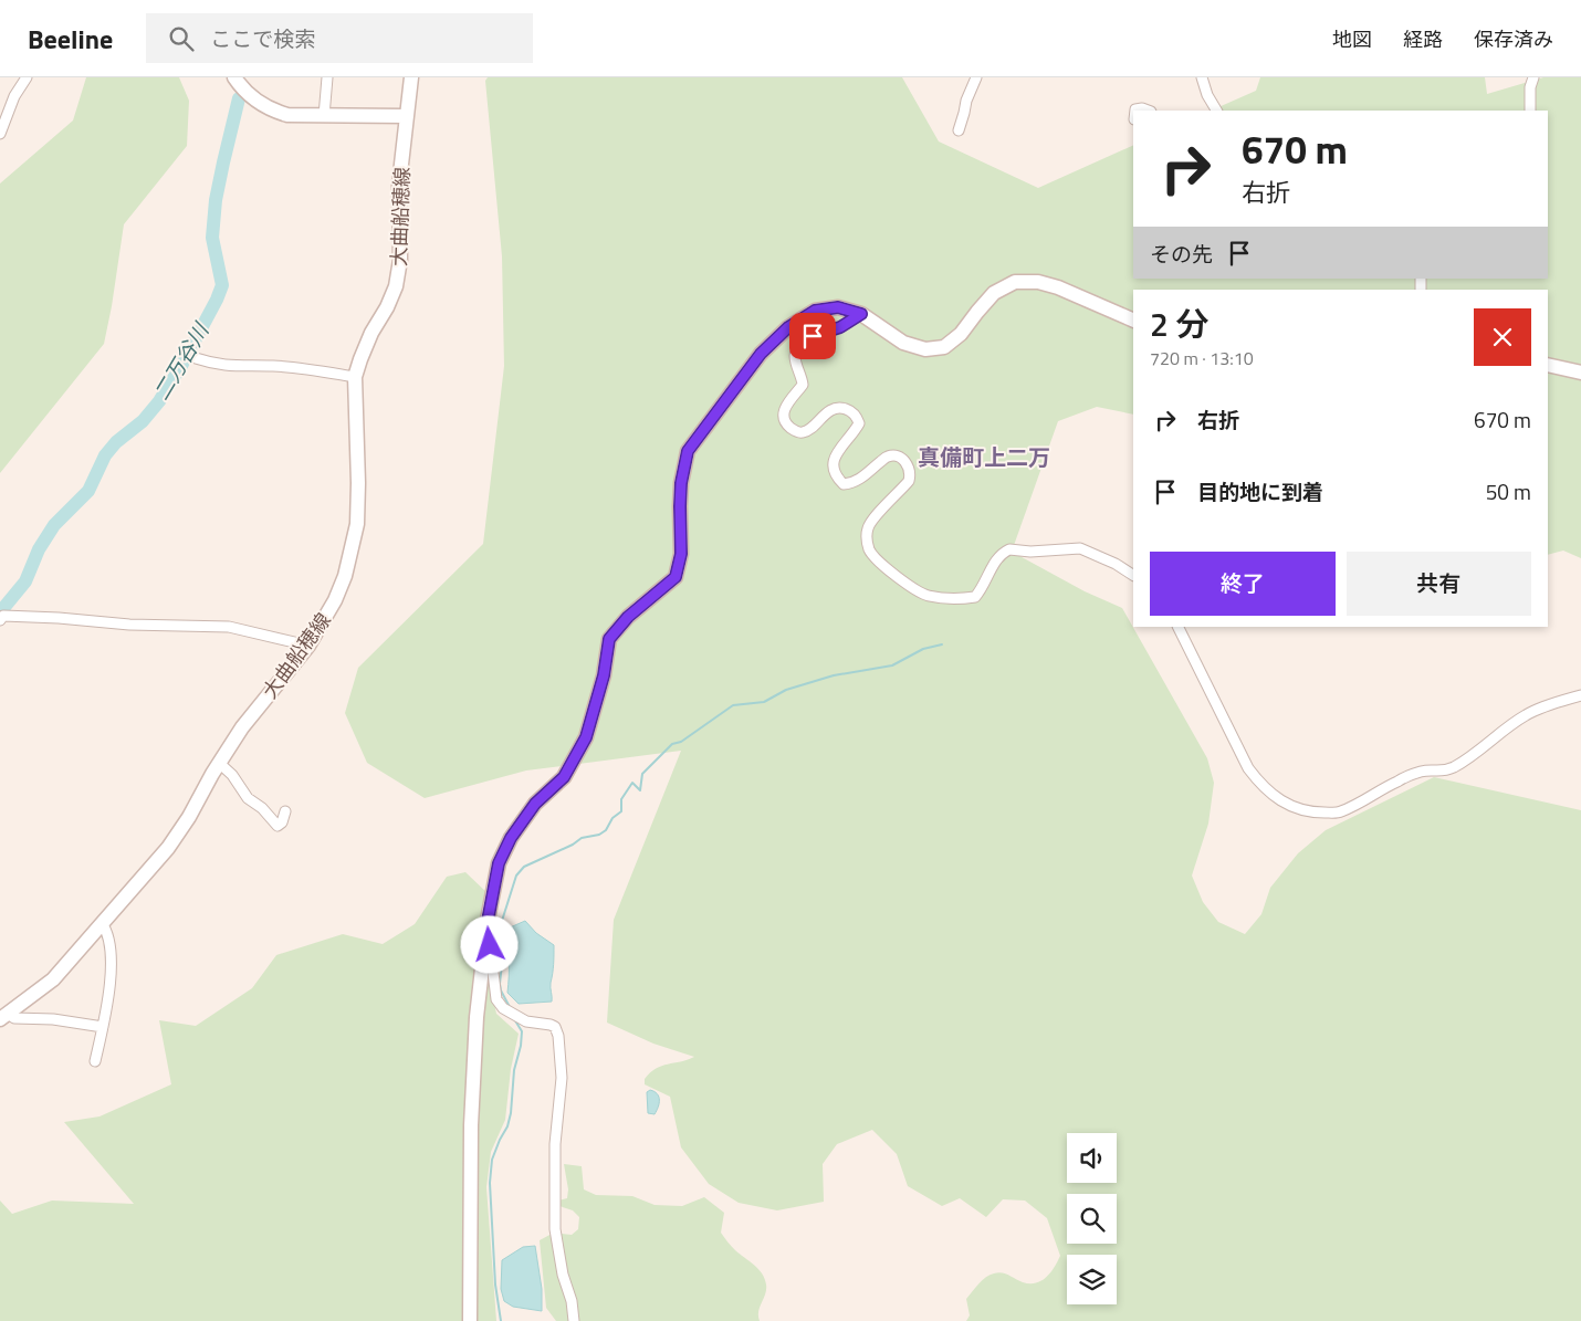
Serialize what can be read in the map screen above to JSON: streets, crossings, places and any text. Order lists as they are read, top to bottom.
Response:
{
  "streets": {
    "street": ["大曲船穂線"]
  },
  "districts": ["真備町上二万"],
  "water": ["二万谷川"],
  "page": {
    "header": "Beeline",
    "search": "ここで検索",
    "nav": ["地図", "経路", "保存済み"],
    "turn": ["670 m", "右折"],
    "then": "その先",
    "heading": ["2 分", "720 m · 13:10"],
    "list": [
      {
        "name": "右折",
        "value": "670 m"
      },
      {
        "name": "目的地に到着",
        "value": "50 m"
      }
    ],
    "buttons": ["終了", "共有"]
  }
}
